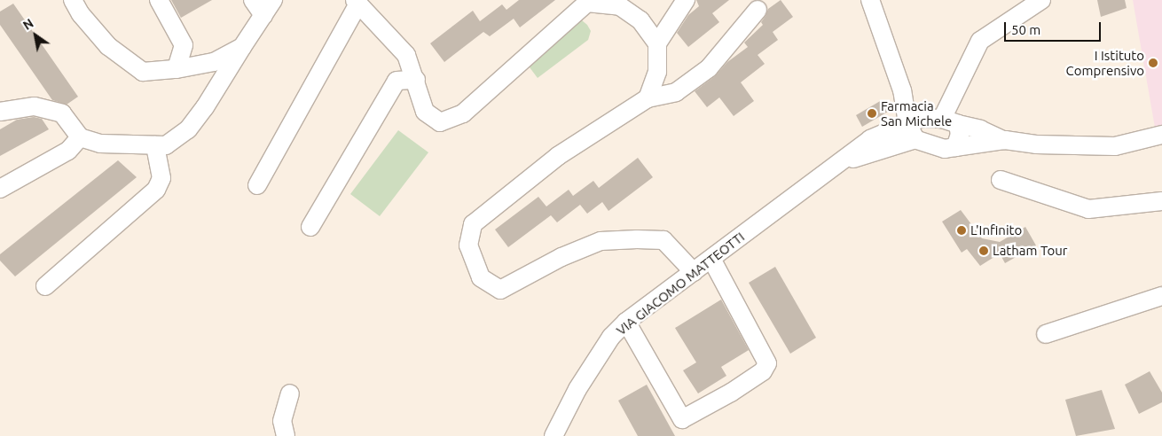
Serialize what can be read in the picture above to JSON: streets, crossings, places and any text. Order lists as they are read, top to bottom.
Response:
{
  "streets": {
    "street": ["VIA GIACOMO MATTEOTTI"]
  },
  "places": [
    "I Istituto Comprensivo",
    "Farmacia San Michele",
    "L'Infinito",
    "Latham Tour"
  ],
  "scale_bar": "50 m",
  "north": "top left"
}
